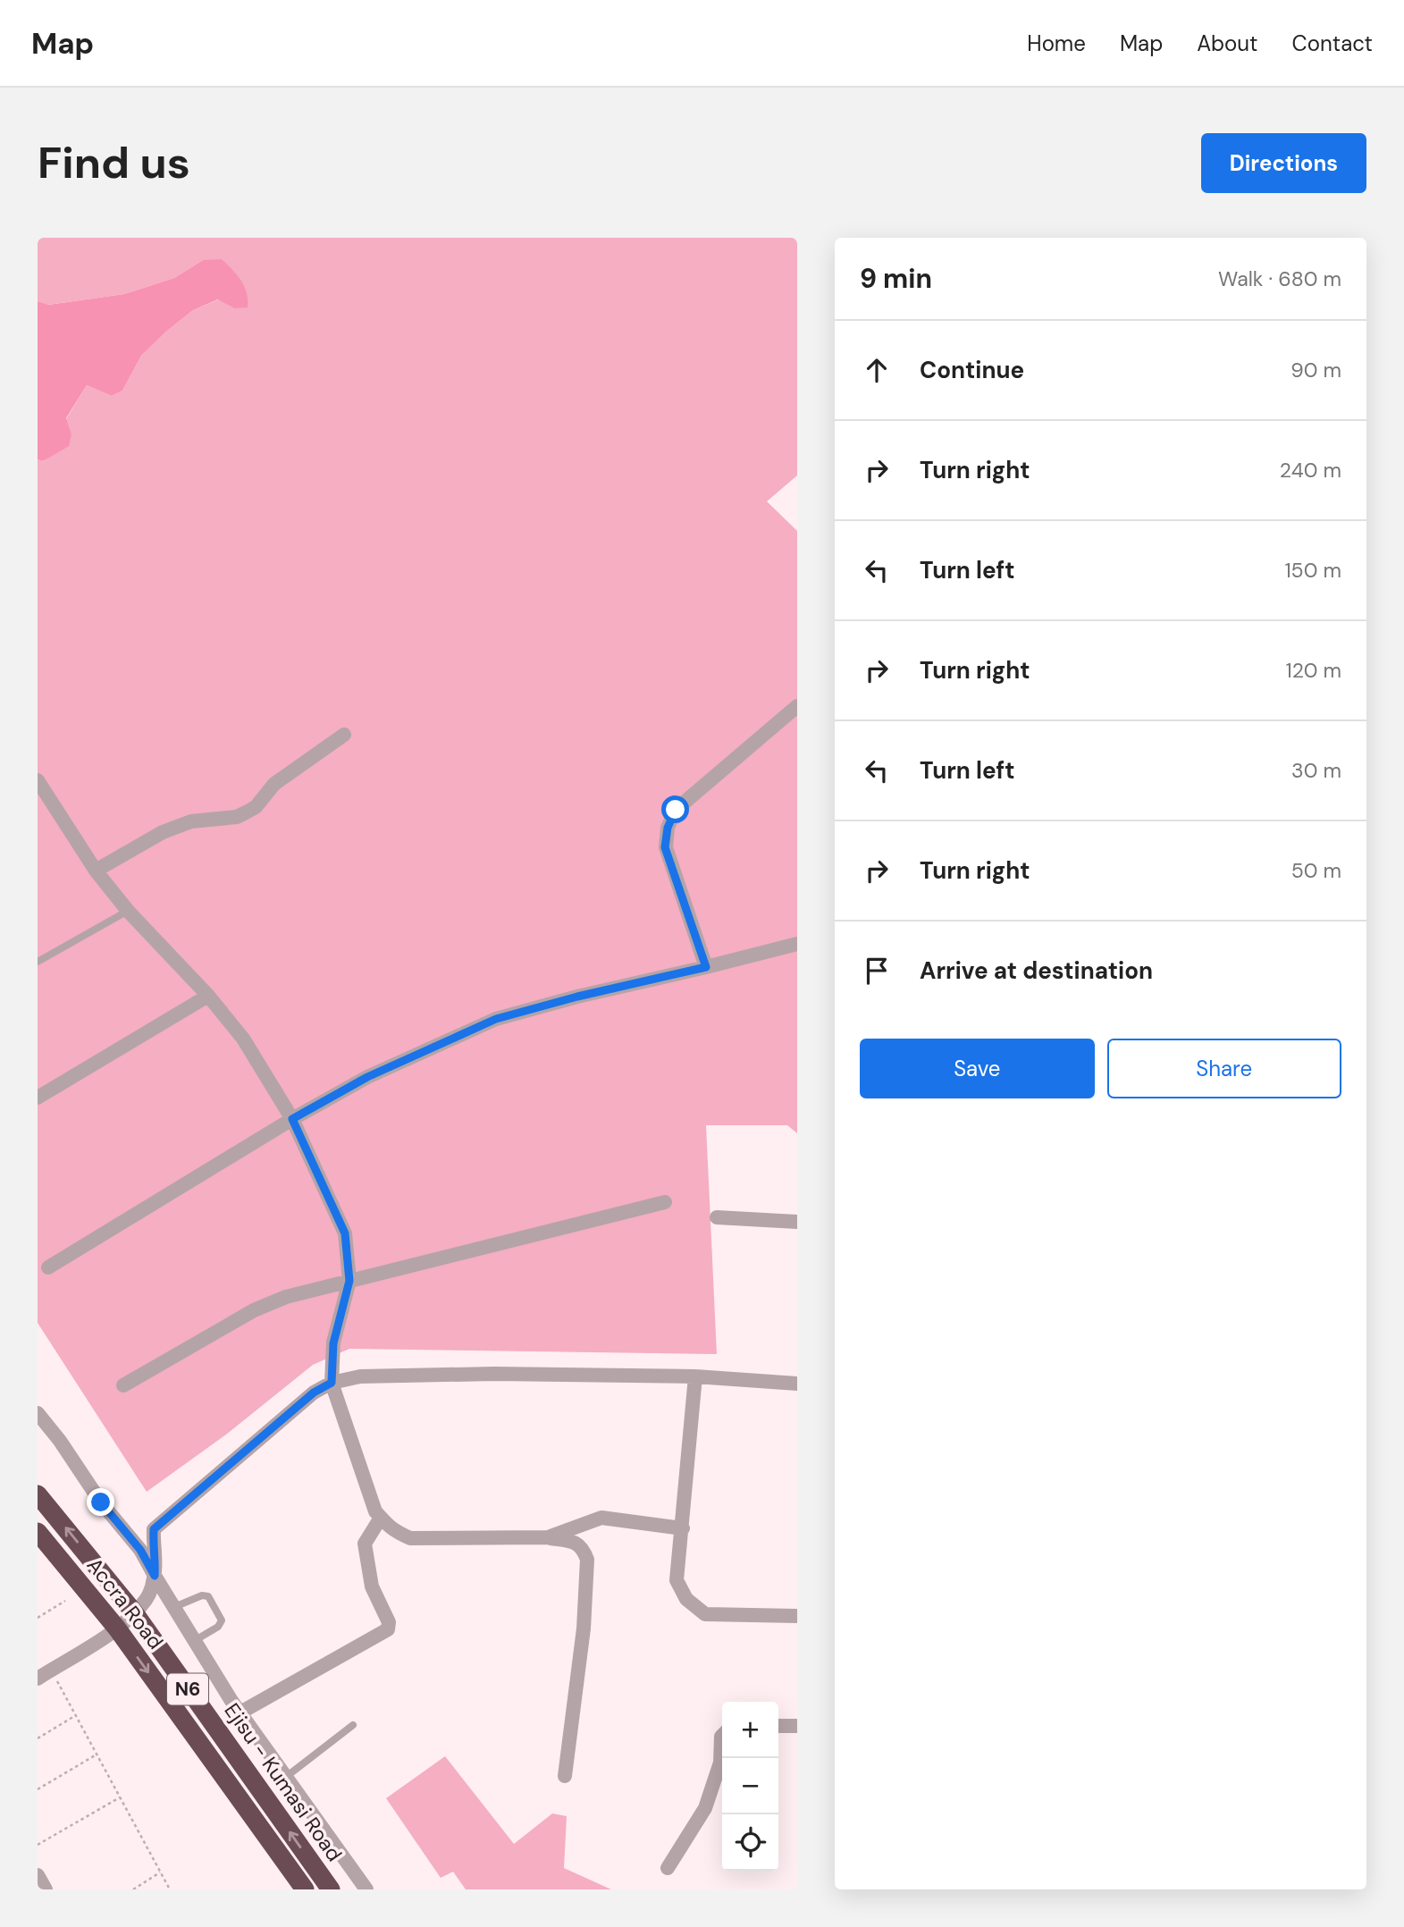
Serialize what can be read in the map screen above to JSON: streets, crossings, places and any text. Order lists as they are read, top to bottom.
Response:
{
  "streets": {
    "highway": ["Accra Road", "N6", "Ejisu - Kumasi Road"]
  },
  "one_way": ["Accra Road", "Ejisu - Kumasi Road"],
  "page": {
    "header": "Map",
    "nav": [
      "Home",
      "Map",
      "About",
      "Contact"
    ],
    "buttons": [
      "Directions",
      ["Save", "Share"]
    ],
    "title": "Find us",
    "heading": ["9 min", "Walk · 680 m"],
    "list": [
      ["Continue", "90 m"],
      ["Turn right", "240 m"],
      ["Turn left", "150 m"],
      ["Turn right", "120 m"],
      ["Turn left", "30 m"],
      ["Turn right", "50 m"],
      "Arrive at destination"
    ],
    "map_buttons": ["+", "−"]
  }
}
